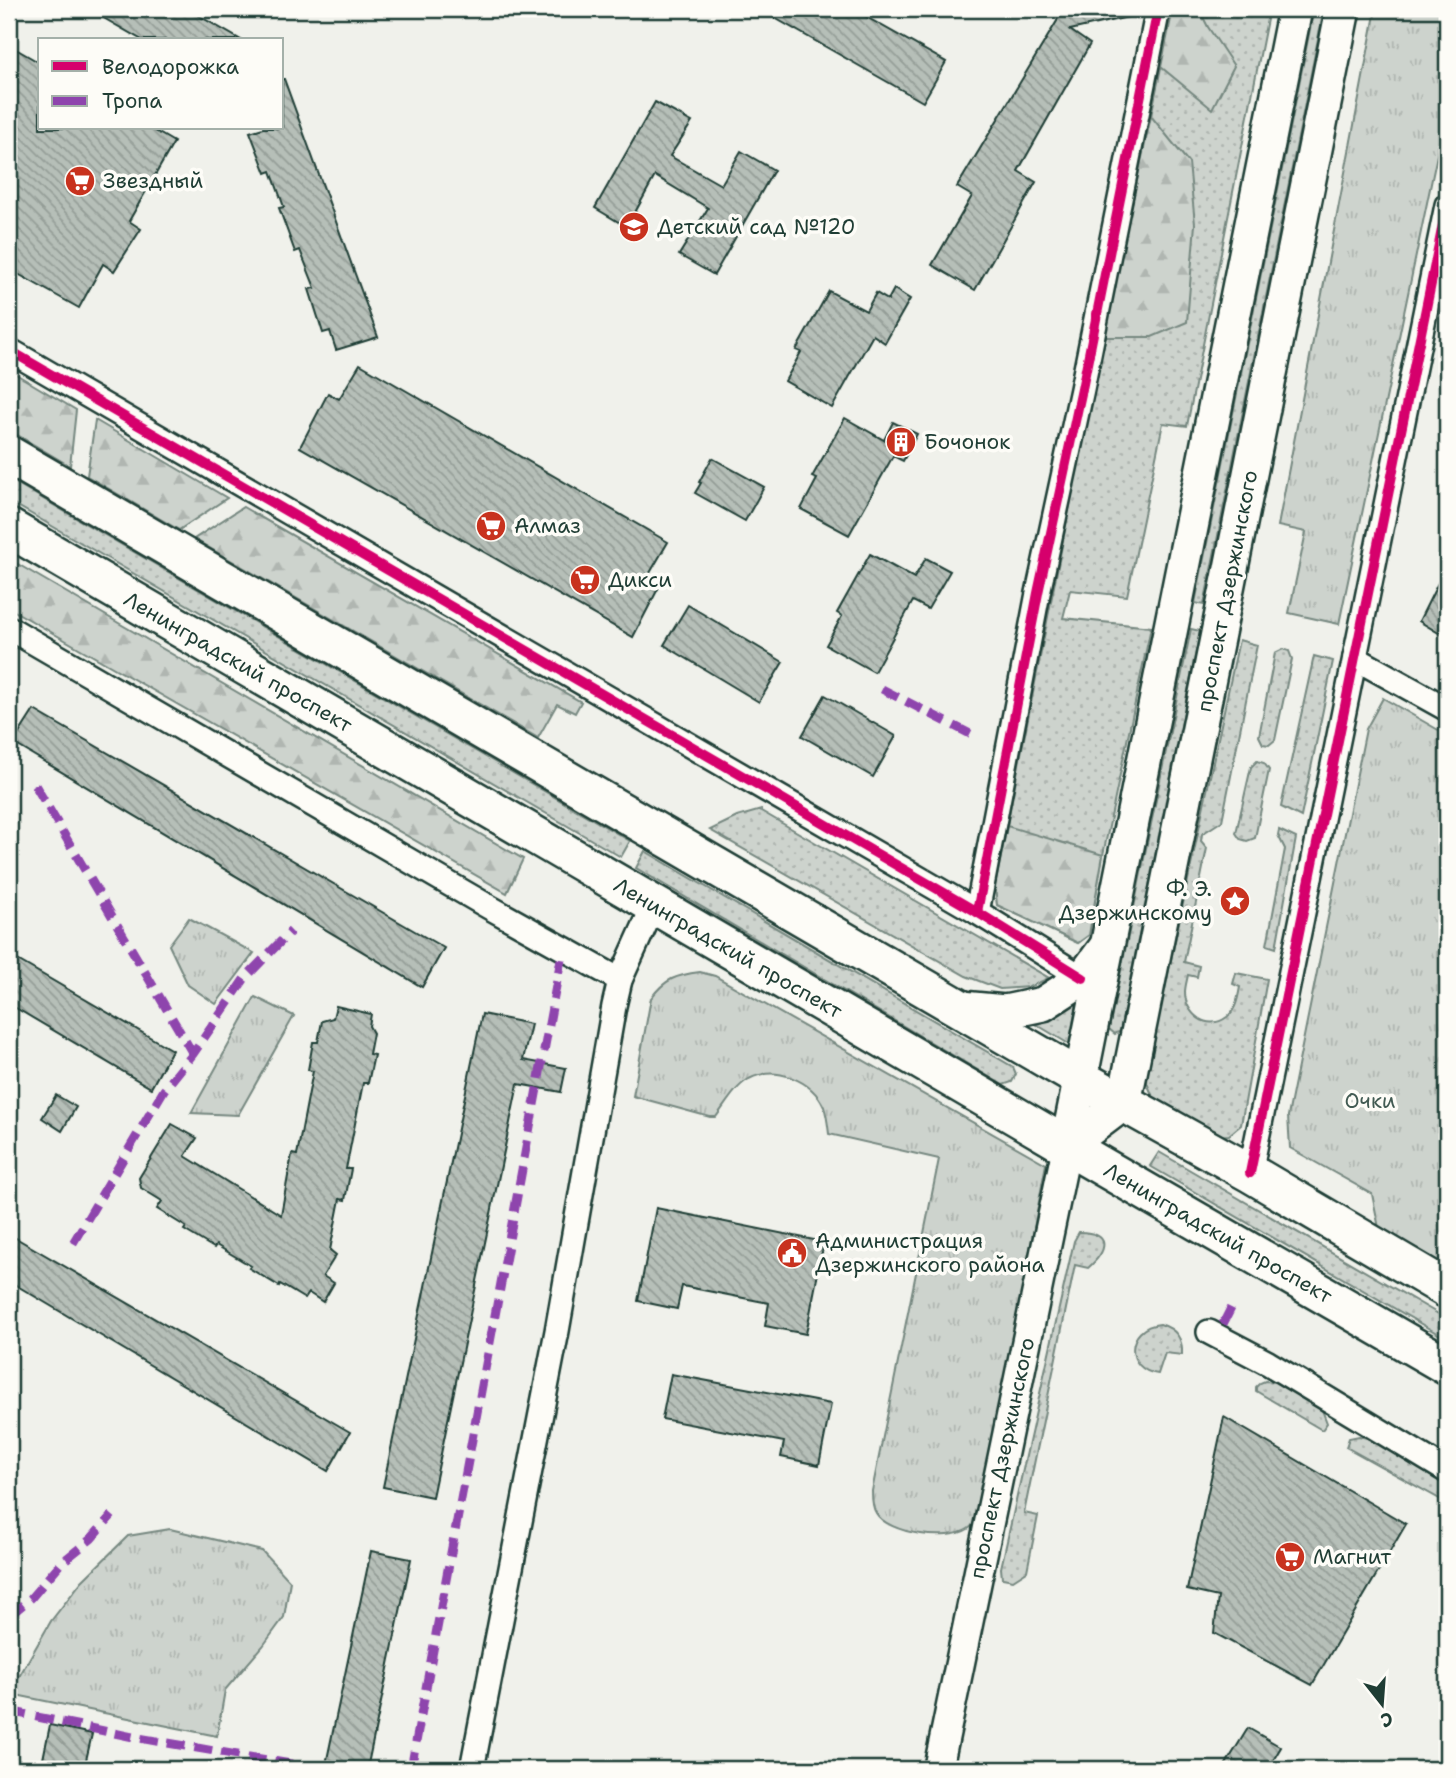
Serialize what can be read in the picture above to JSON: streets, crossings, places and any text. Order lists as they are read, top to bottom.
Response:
{
  "streets": {
    "main road": ["проспект Дзержинского", "Ленинградский проспект"]
  },
  "crossings": [
    ["проспект Дзержинского", "Ленинградский проспект"]
  ],
  "parks": ["Очки"],
  "places": {
    "supermarket": [
      "Звездный",
      "Алмаз",
      "Дикси",
      "Магнит"
    ],
    "school or university": ["Детский сад №120"],
    "building": ["Бочонок"],
    "place": ["Ф. Э. Дзержинскому"],
    "public building": ["Администрация Дзержинского района"]
  },
  "legend": ["Велодорожка", "Тропа"],
  "north": "bottom"
}
